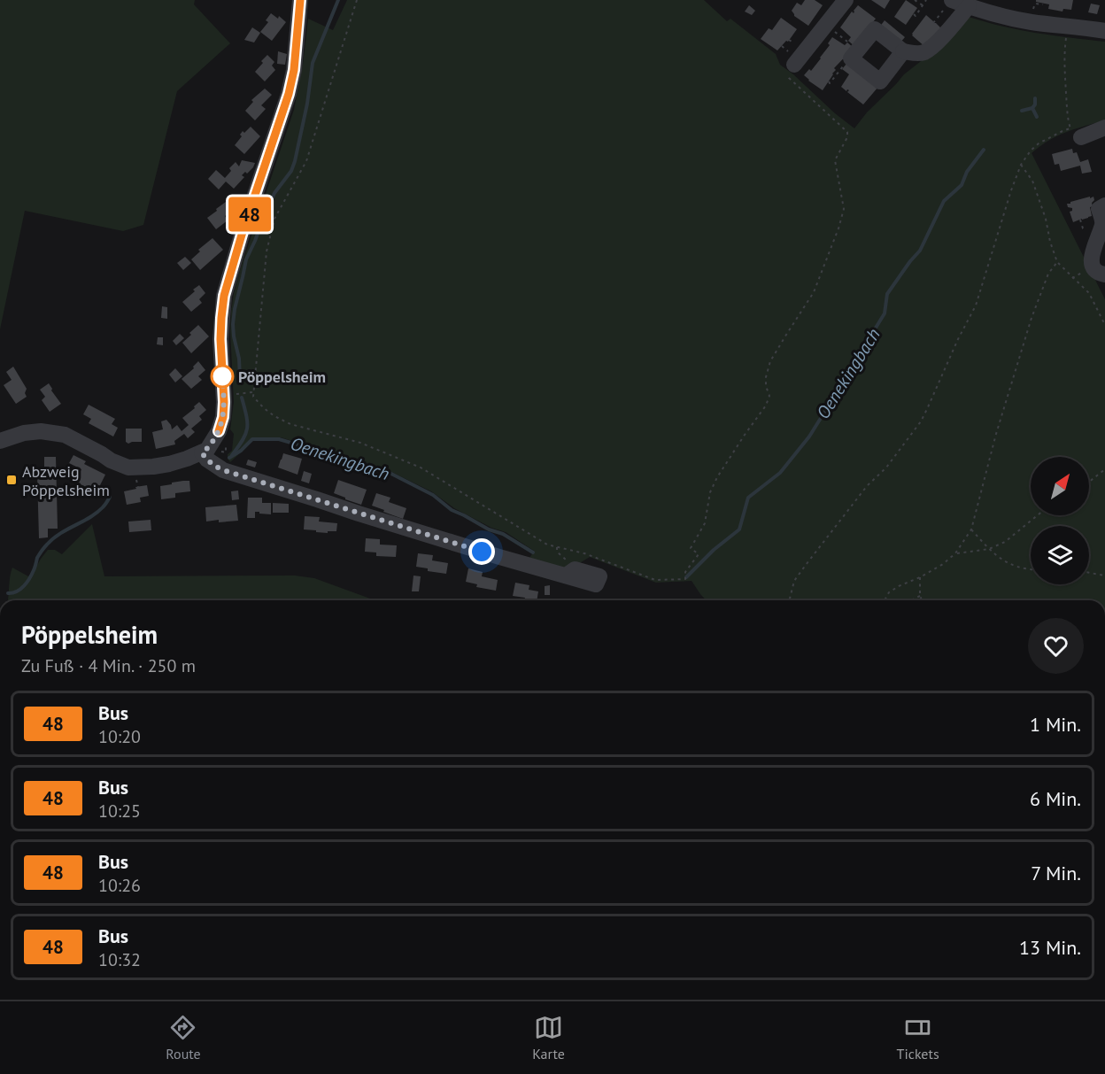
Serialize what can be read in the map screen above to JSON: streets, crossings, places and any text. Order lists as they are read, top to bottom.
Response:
{
  "water": ["Oenekingbach"],
  "places": {
    "other": ["Pöppelsheim"],
    "transit": ["Abzweig Pöppelsheim"]
  },
  "lines": ["bus line 48"],
  "north": "top right",
  "page": {
    "on_map": "48",
    "heading": ["Pöppelsheim", "Zu Fuß · 4 Min. · 250 m"],
    "list": [
      {
        "mark": "48",
        "name": "Bus",
        "note": "10:20",
        "value": "1 Min."
      },
      {
        "mark": "48",
        "name": "Bus",
        "note": "10:25",
        "value": "6 Min."
      },
      {
        "mark": "48",
        "name": "Bus",
        "note": "10:26",
        "value": "7 Min."
      },
      {
        "mark": "48",
        "name": "Bus",
        "note": "10:32",
        "value": "13 Min."
      }
    ],
    "tabs": ["Route", "Karte", "Tickets"]
  }
}
